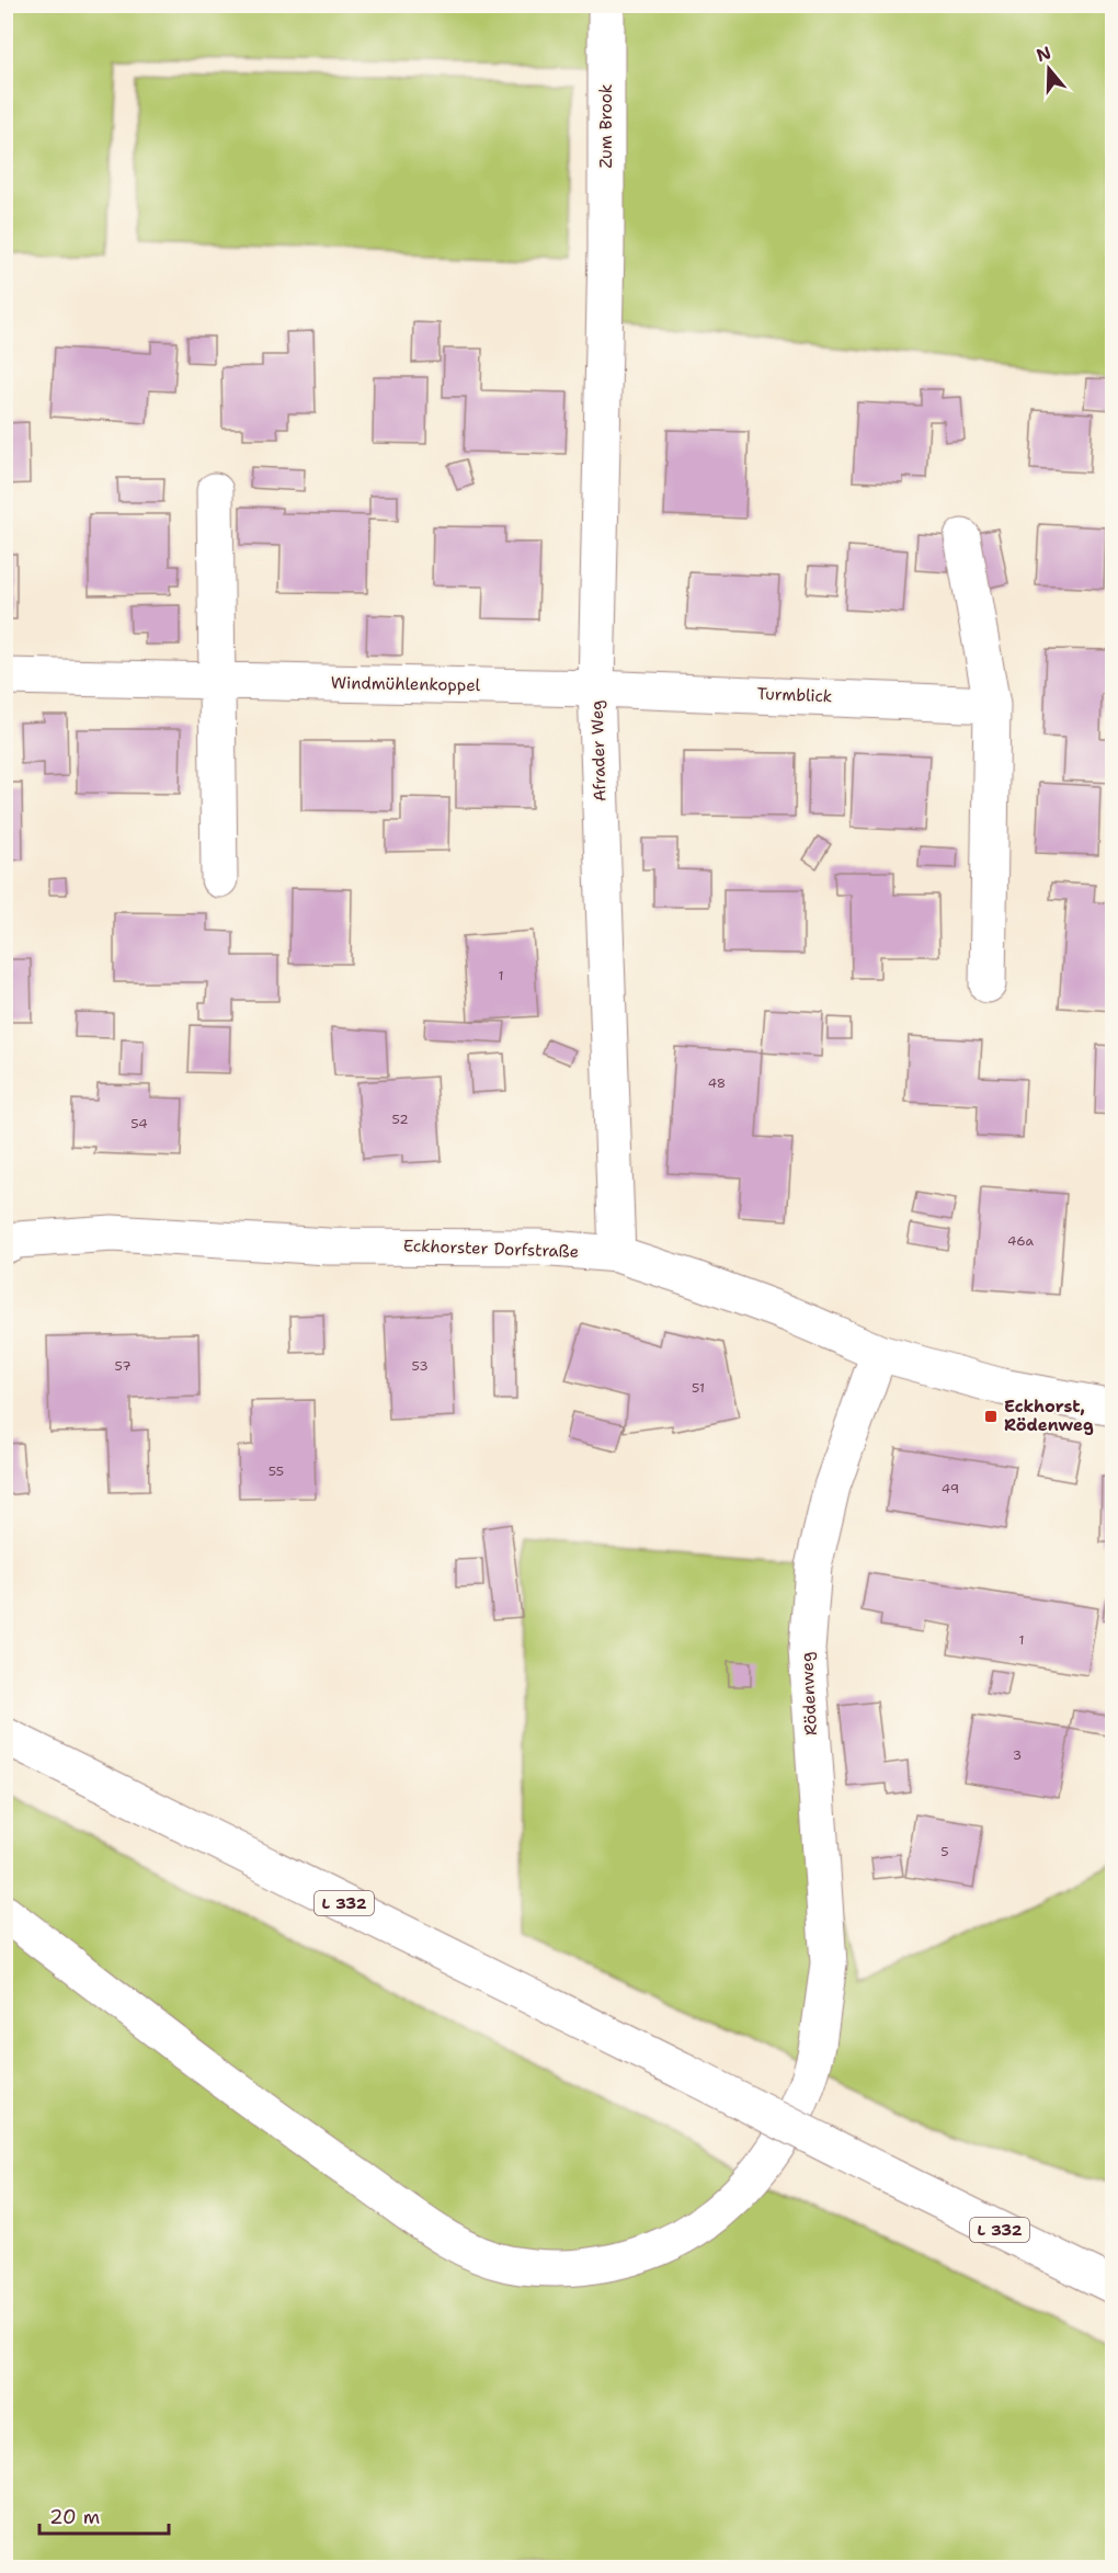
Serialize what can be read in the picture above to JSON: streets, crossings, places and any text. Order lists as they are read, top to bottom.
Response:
{
  "streets": {
    "street": [
      "Zum Brook",
      "Windmühlenkoppel",
      "Turmblick",
      "Afrader Weg",
      "Eckhorster Dorfstraße",
      "Rödenweg",
      "L 332"
    ]
  },
  "crossings": [
    ["Zum Brook", "Afrader Weg"],
    ["Windmühlenkoppel", "Turmblick"],
    ["Windmühlenkoppel", "Afrader Weg"],
    ["Turmblick", "Afrader Weg"],
    ["Afrader Weg", "Eckhorster Dorfstraße"],
    ["Eckhorster Dorfstraße", "Rödenweg"]
  ],
  "places": {
    "transit": ["Eckhorst, Rödenweg"]
  },
  "house_numbers": [
    "1",
    "48",
    "52",
    "54",
    "46a",
    "57",
    "53",
    "51",
    "55",
    "49",
    "1",
    "3",
    "5"
  ],
  "scale_bar": "20 m",
  "north": "top"
}
